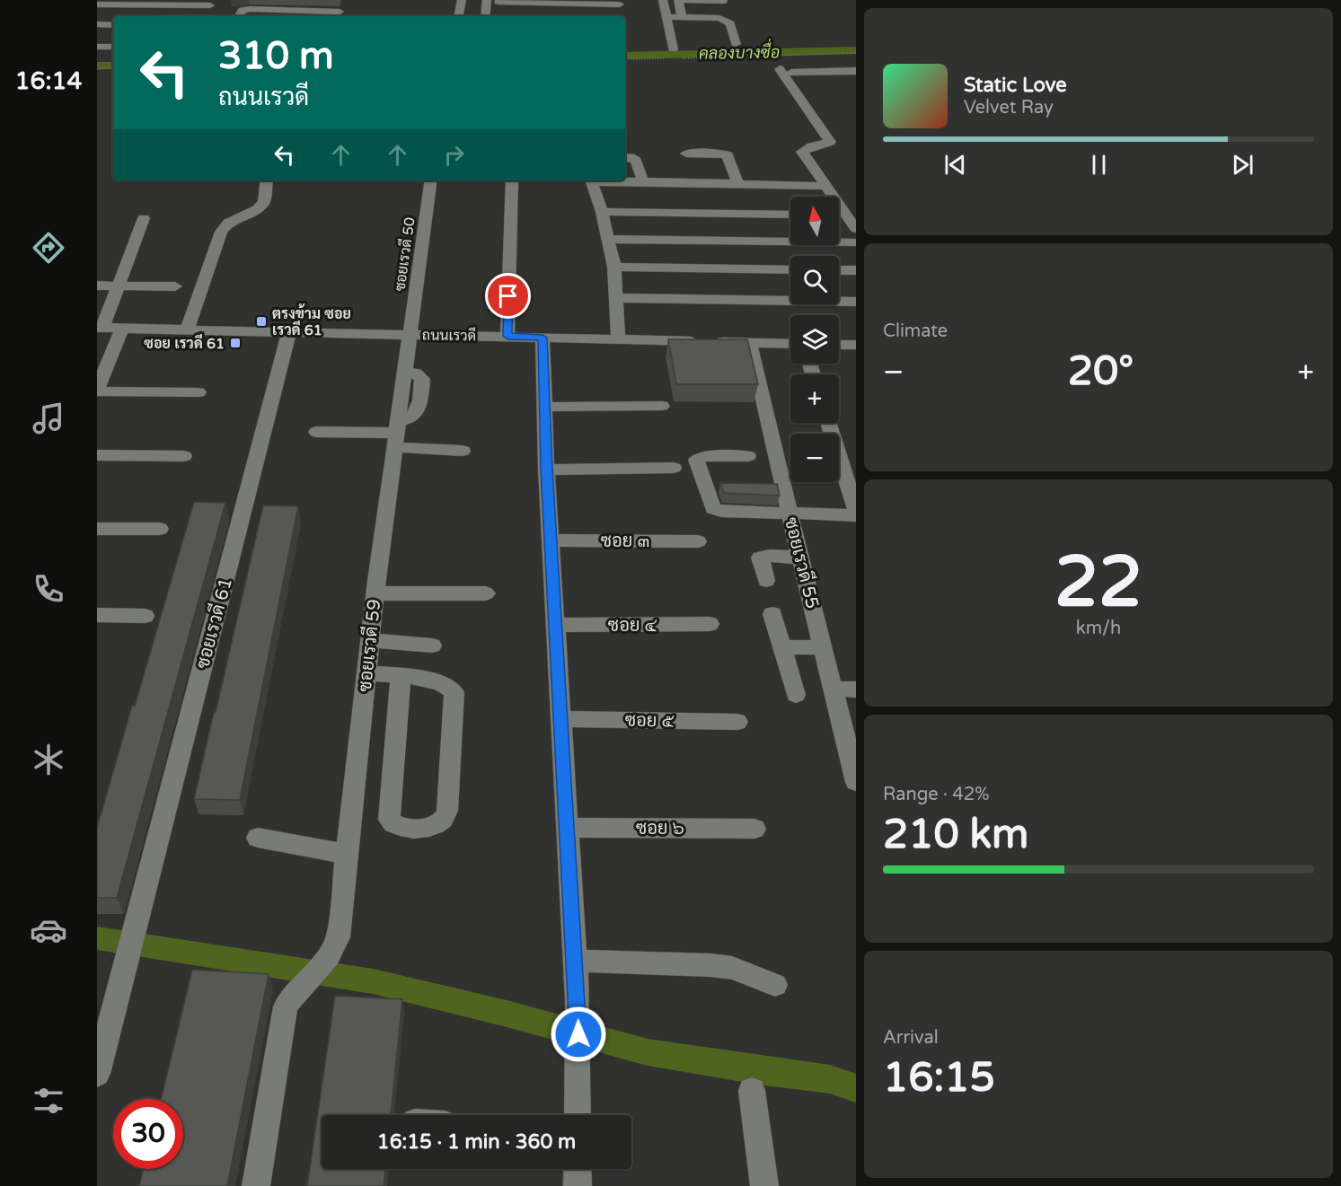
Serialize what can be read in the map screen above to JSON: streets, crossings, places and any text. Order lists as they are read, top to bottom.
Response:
{
  "streets": {
    "street": [
      "ซอยเรวดี 50",
      "ถนนเรวดี",
      "ซอย ๓",
      "ซอยเรวดี 55",
      "ซอยเรวดี 61",
      "ซอย ๔",
      "ซอยเรวดี 59",
      "ซอย ๕",
      "ซอย ๖"
    ]
  },
  "crossings": [
    ["ซอยเรวดี 50", "ถนนเรวดี"],
    ["ซอยเรวดี 50", "ซอยเรวดี 59"],
    ["ถนนเรวดี", "ซอยเรวดี 55"],
    ["ถนนเรวดี", "ซอยเรวดี 61"],
    ["ถนนเรวดี", "ซอยเรวดี 59"]
  ],
  "water": ["คลองบางซื่อ"],
  "places": {
    "transit": ["ตรงข้าม ซอย เรวดี 61", "ซอย เรวดี 61"]
  },
  "north": "top",
  "page": {
    "tabs": "16:14",
    "turn": ["310 m", "ถนนเรวดี"],
    "song": ["Static Love", "Velvet Ray"],
    "map_buttons": ["+", "−"],
    "tile": [
      "Climate",
      ["22", "km/h"],
      ["Range · 42%", "210 km"],
      ["Arrival", "16:15"]
    ],
    "heat": ["−", "20°", "+"],
    "limit": "30",
    "trip": "16:15 · 1 min · 360 m"
  }
}
